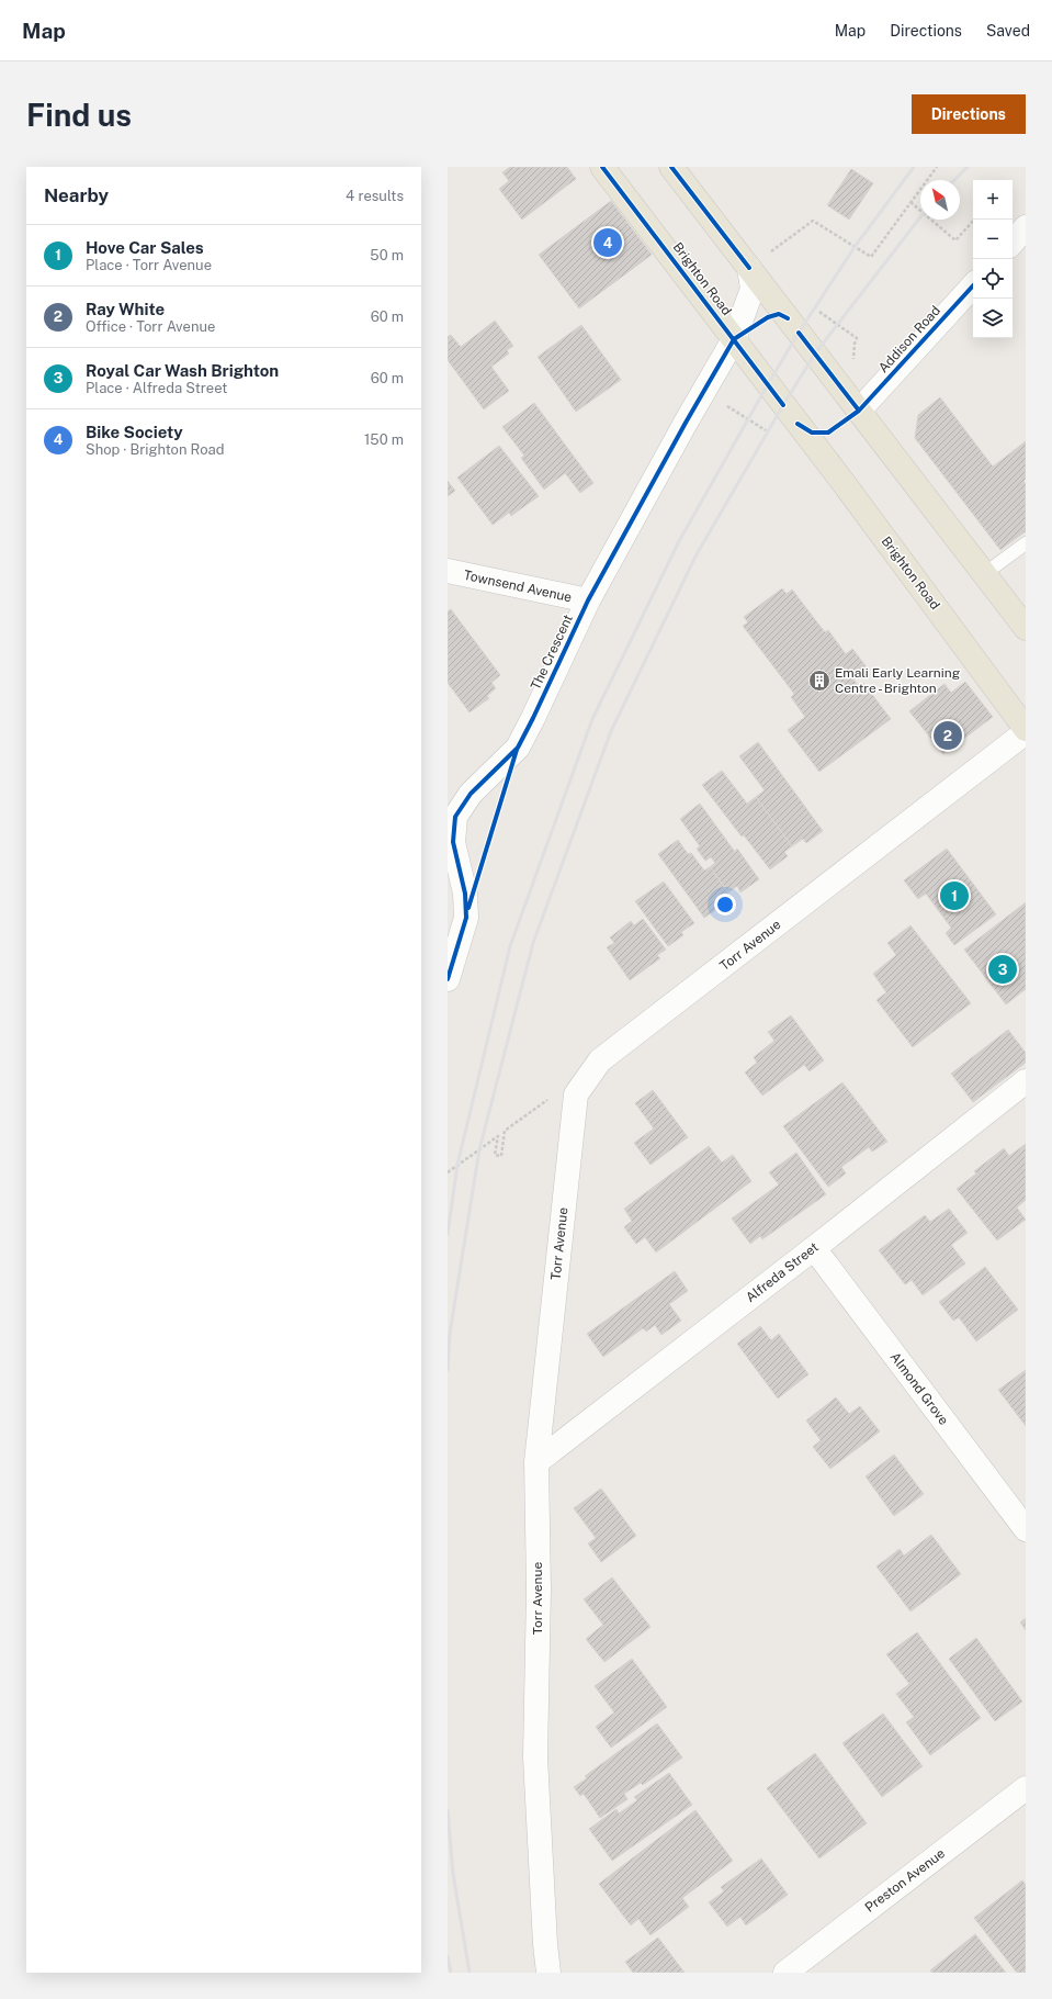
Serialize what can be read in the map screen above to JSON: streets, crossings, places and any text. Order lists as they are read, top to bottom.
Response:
{
  "streets": {
    "main road": ["Brighton Road"],
    "street": [
      "Addison Road",
      "Townsend Avenue",
      "The Crescent",
      "Torr Avenue",
      "Alfreda Street",
      "Almond Grove",
      "Preston Avenue"
    ]
  },
  "crossings": [
    ["Brighton Road", "The Crescent"],
    ["Townsend Avenue", "The Crescent"],
    ["Torr Avenue", "Alfreda Street"],
    ["Alfreda Street", "Almond Grove"]
  ],
  "places": {
    "building": ["Emali Early Learning Centre - Brighton"]
  },
  "north": "top left",
  "page": {
    "header": "Map",
    "nav": ["Map", "Directions", "Saved"],
    "buttons": "Directions",
    "title": "Find us",
    "heading": ["Nearby", "4 results"],
    "map_buttons": ["+", "−"],
    "list": [
      {
        "mark": "1",
        "name": "Hove Car Sales",
        "note": "Place · Torr Avenue",
        "value": "50 m"
      },
      {
        "mark": "2",
        "name": "Ray White",
        "note": "Office · Torr Avenue",
        "value": "60 m"
      },
      {
        "mark": "3",
        "name": "Royal Car Wash Brighton",
        "note": "Place · Alfreda Street",
        "value": "60 m"
      },
      {
        "mark": "4",
        "name": "Bike Society",
        "note": "Shop · Brighton Road",
        "value": "150 m"
      }
    ],
    "pins": [
      "4",
      "2",
      "1",
      "3"
    ]
  }
}
